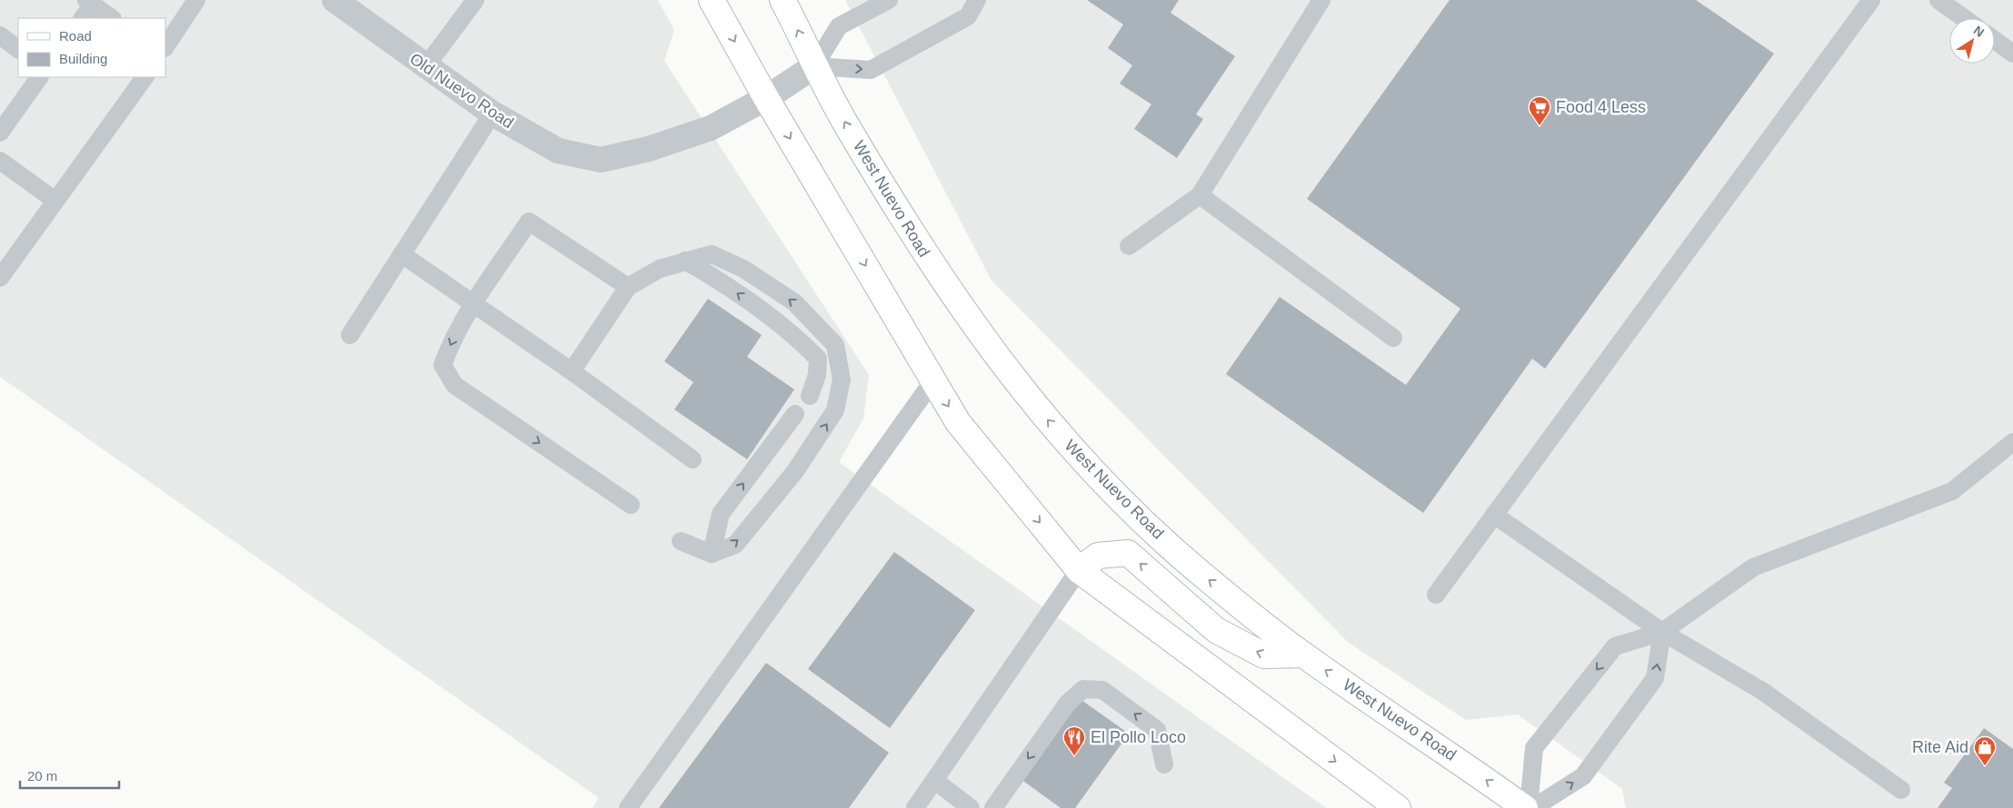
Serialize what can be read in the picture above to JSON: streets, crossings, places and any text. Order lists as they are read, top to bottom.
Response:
{
  "streets": {
    "main road": ["West Nuevo Road"],
    "street": ["Old Nuevo Road"]
  },
  "places": {
    "supermarket": ["Food 4 Less"],
    "restaurant": ["El Pollo Loco"],
    "shop": ["Rite Aid"]
  },
  "legend": ["Road", "Building"],
  "scale_bar": "20 m",
  "north": "top right"
}
